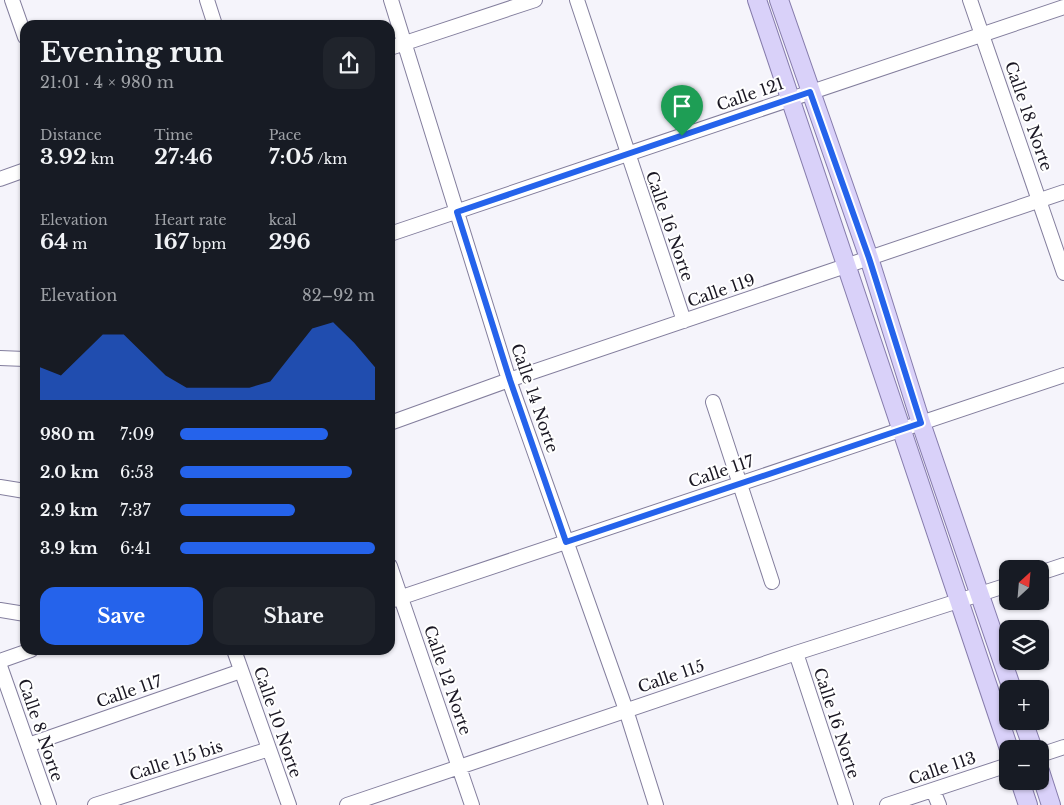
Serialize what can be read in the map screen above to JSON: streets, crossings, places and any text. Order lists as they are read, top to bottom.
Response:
{
  "streets": {
    "street": [
      "Calle 121",
      "Calle 18 Norte",
      "Calle 16 Norte",
      "Calle 119",
      "Calle 14 Norte",
      "Calle 117",
      "Calle 115",
      "Calle 12 Norte",
      "Calle 10 Norte",
      "Calle 8 Norte",
      "Calle 115 bis",
      "Calle 113"
    ]
  },
  "crossings": [
    ["Calle 121", "Calle 18 Norte"],
    ["Calle 121", "Calle 16 Norte"],
    ["Calle 121", "Calle 14 Norte"],
    ["Calle 18 Norte", "Calle 119"],
    ["Calle 16 Norte", "Calle 119"],
    ["Calle 16 Norte", "Calle 115"],
    ["Calle 119", "Calle 14 Norte"],
    ["Calle 14 Norte", "Calle 117"],
    ["Calle 14 Norte", "Calle 115"],
    ["Calle 117", "Calle 12 Norte"],
    ["Calle 117", "Calle 10 Norte"],
    ["Calle 117", "Calle 8 Norte"],
    ["Calle 115", "Calle 12 Norte"],
    ["Calle 10 Norte", "Calle 115 bis"]
  ],
  "north": "top right",
  "page": {
    "heading": ["Evening run", "21:01 · 4 × 980 m"],
    "stats": [
      ["Distance", "3.92 km"],
      ["Time", "27:46"],
      ["Pace", "7:05 /km"],
      ["Elevation", "64 m"],
      ["Heart rate", "167 bpm"],
      ["kcal", "296"]
    ],
    "chart": ["Elevation", "82–92 m"],
    "list": [
      {
        "name": "980 m",
        "note": "7:09"
      },
      {
        "name": "2.0 km",
        "note": "6:53"
      },
      {
        "name": "2.9 km",
        "note": "7:37"
      },
      {
        "name": "3.9 km",
        "note": "6:41"
      }
    ],
    "map_buttons": ["+", "−"],
    "buttons": ["Save", "Share"]
  }
}
